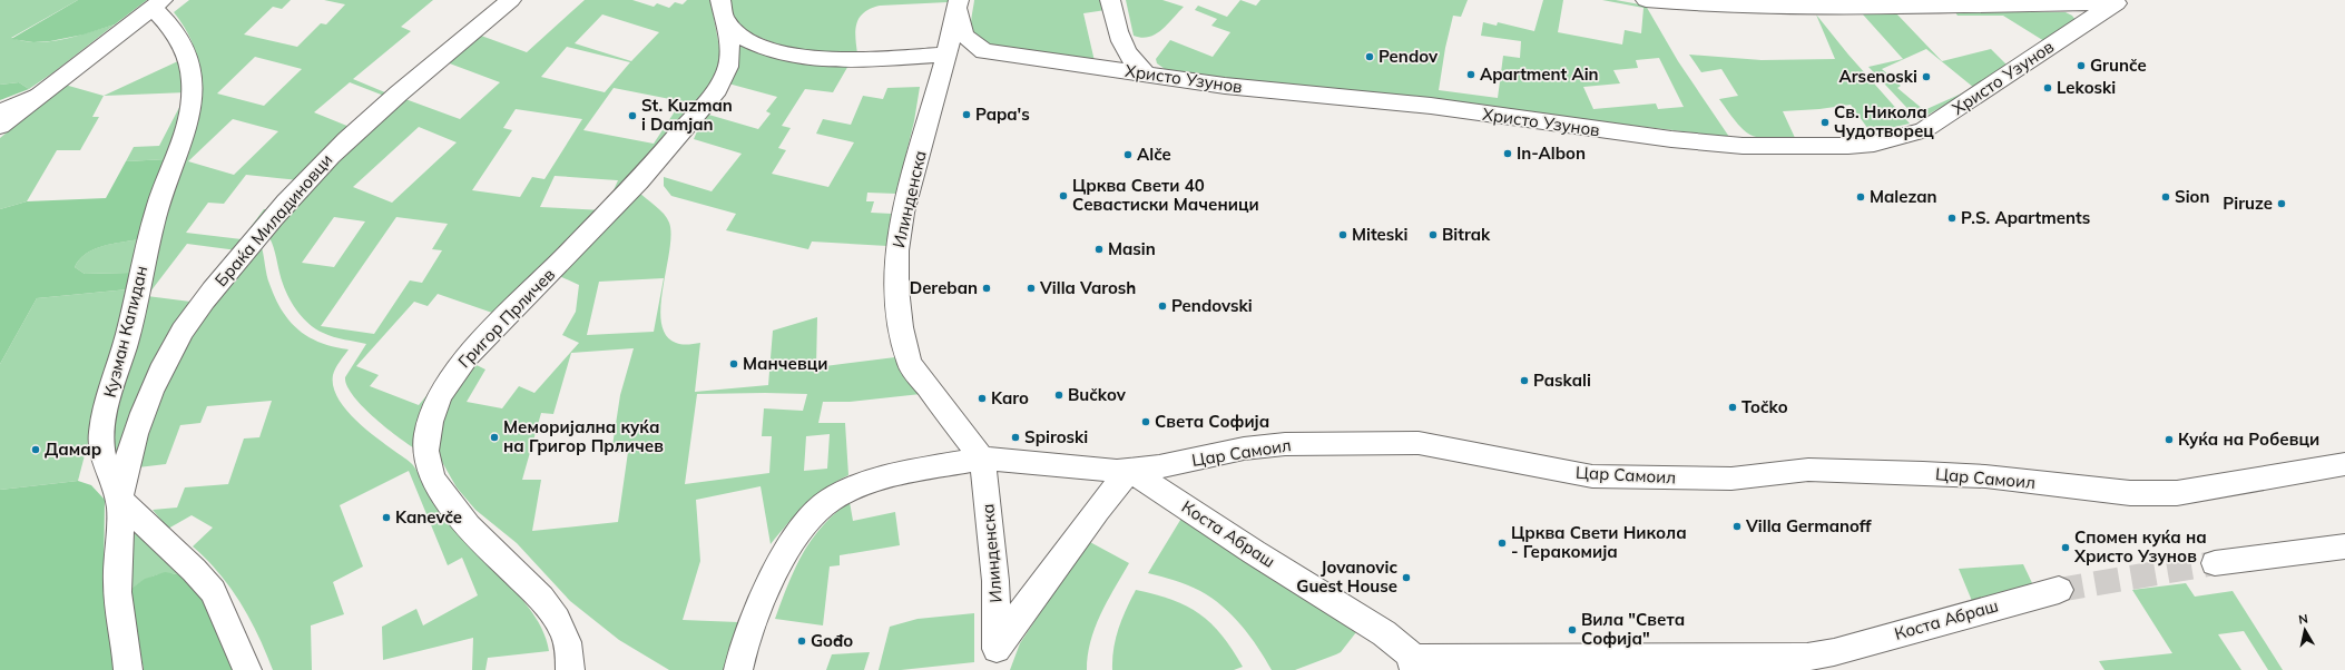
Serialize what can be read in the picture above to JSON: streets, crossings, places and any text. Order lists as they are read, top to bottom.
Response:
{
  "streets": {
    "street": [
      "Христо Узунов",
      "Илинденска",
      "Браќа Миладиновци",
      "Григор Прличев",
      "Кузман Капидан",
      "Цар Самоил",
      "Коста Абраш"
    ]
  },
  "crossings": [
    ["Христо Узунов", "Илинденска"],
    ["Илинденска", "Цар Самоил"],
    ["Илинденска", "Коста Абраш"],
    ["Браќа Миладиновци", "Кузман Капидан"],
    ["Цар Самоил", "Коста Абраш"]
  ],
  "places": [
    "Pendov",
    "Grunče",
    "Apartment Ain",
    "Arsenoski",
    "Lekoski",
    "Papa's",
    "St. Kuzman i Damjan",
    "Св. Никола Чудотворец",
    "In-Albon",
    "Alče",
    "Црква Свети 40 Севастиски Маченици",
    "Malezan",
    "Sion",
    "Piruze",
    "P.S. Apartments",
    "Miteski",
    "Bitrak",
    "Masin",
    "Dereban",
    "Villa Varosh",
    "Pendovski",
    "Манчевци",
    "Paskali",
    "Bučkov",
    "Karo",
    "Točko",
    "Света Софија",
    "Меморијална куќа на Григор Прличев",
    "Spiroski",
    "Куќа на Робевци",
    "Дамар",
    "Kanevče",
    "Villa Germanoff",
    "Црква Свети Никола - Геракомија",
    "Спомен куќа на Христо Узунов",
    "Jovanovic Guest House",
    "Вила \"Света Софија\"",
    "Gođo"
  ],
  "north": "top"
}
